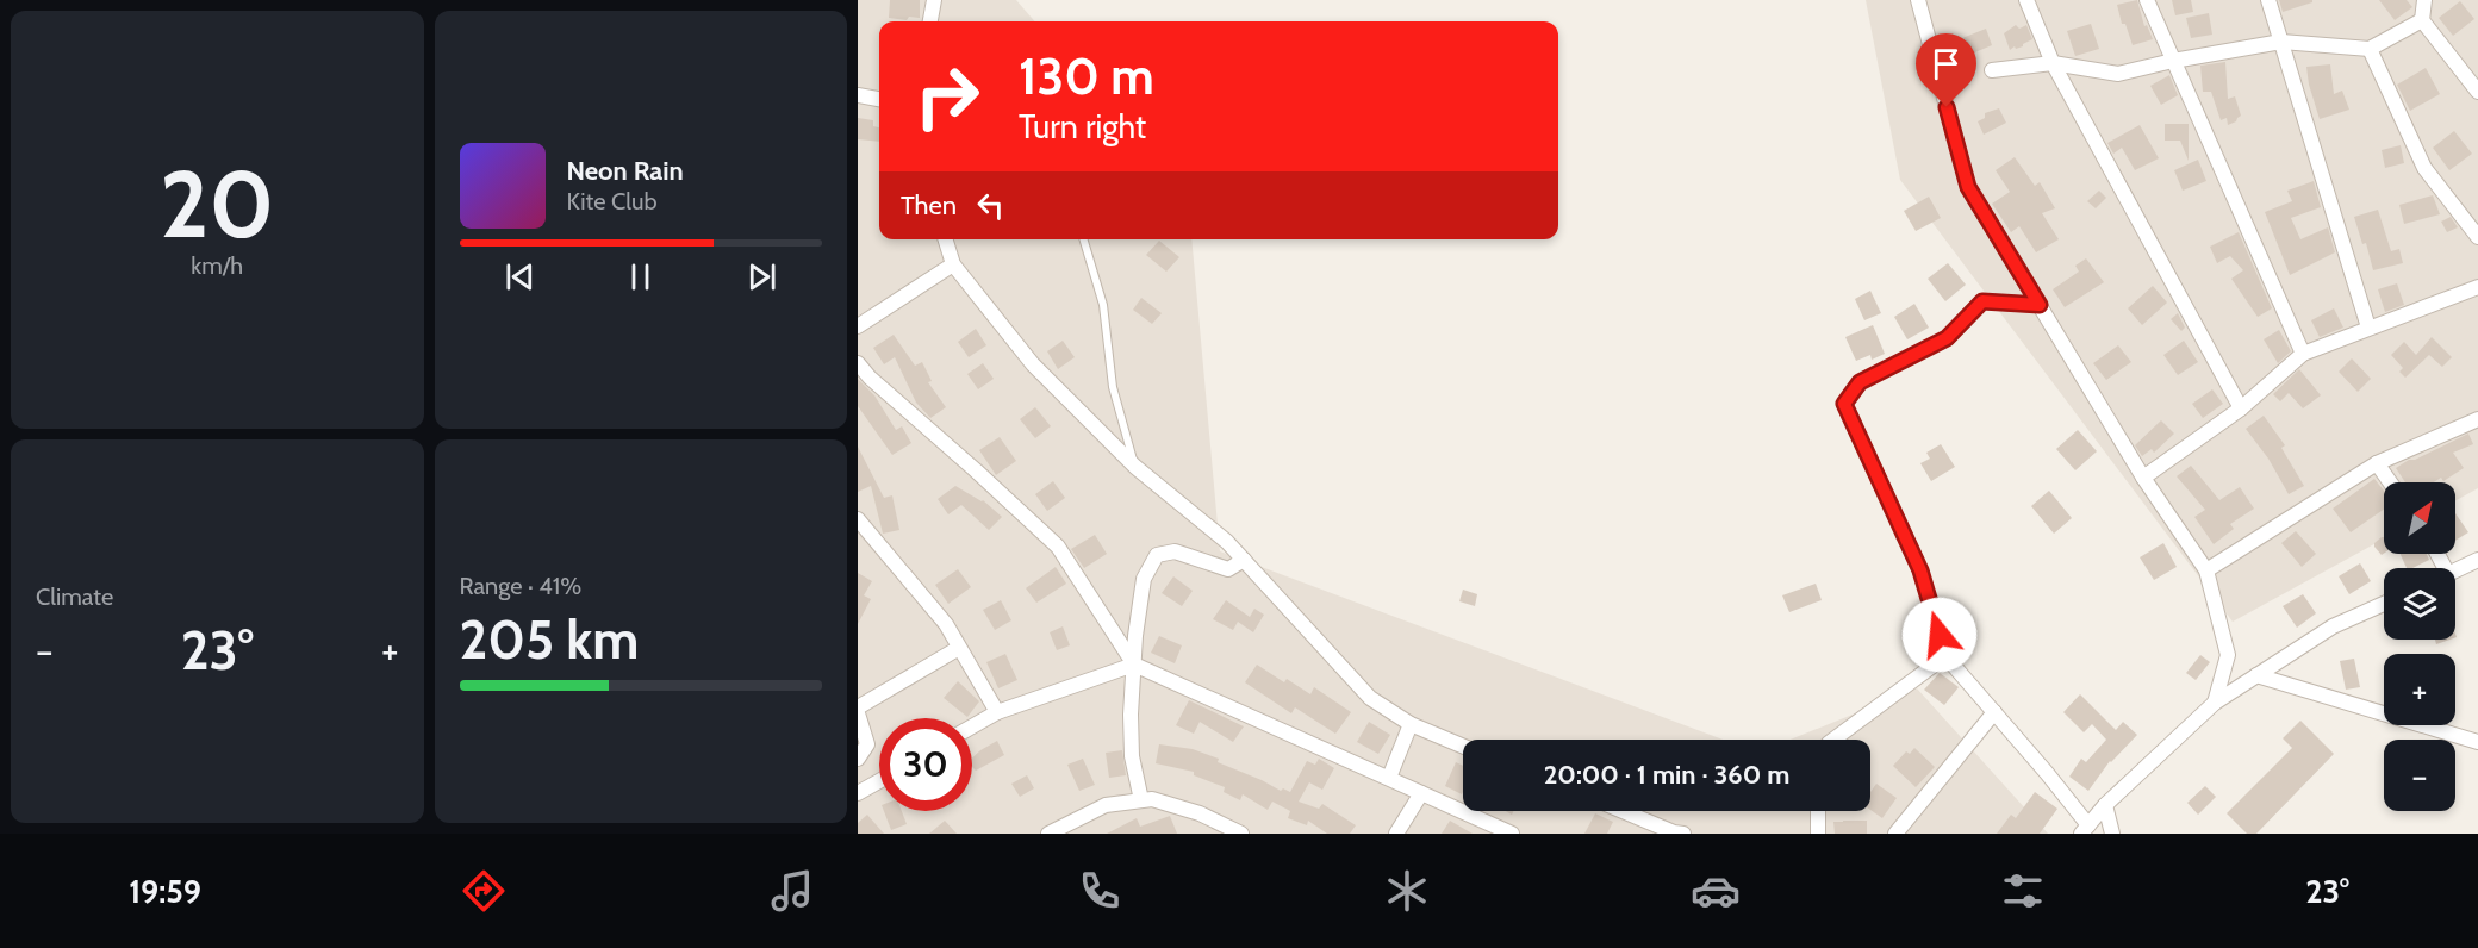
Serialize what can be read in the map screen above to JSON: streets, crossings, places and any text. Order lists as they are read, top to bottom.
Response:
{
  "north": "top right",
  "page": {
    "tile": [
      ["20", "km/h"],
      "Climate",
      ["Range · 41%", "205 km"]
    ],
    "turn": ["130 m", "Turn right"],
    "song": ["Neon Rain", "Kite Club"],
    "then": "Then",
    "map_buttons": ["+", "−"],
    "heat": ["−", "23°", "+"],
    "limit": "30",
    "trip": "20:00 · 1 min · 360 m",
    "tabs": ["19:59", "23°"]
  }
}
